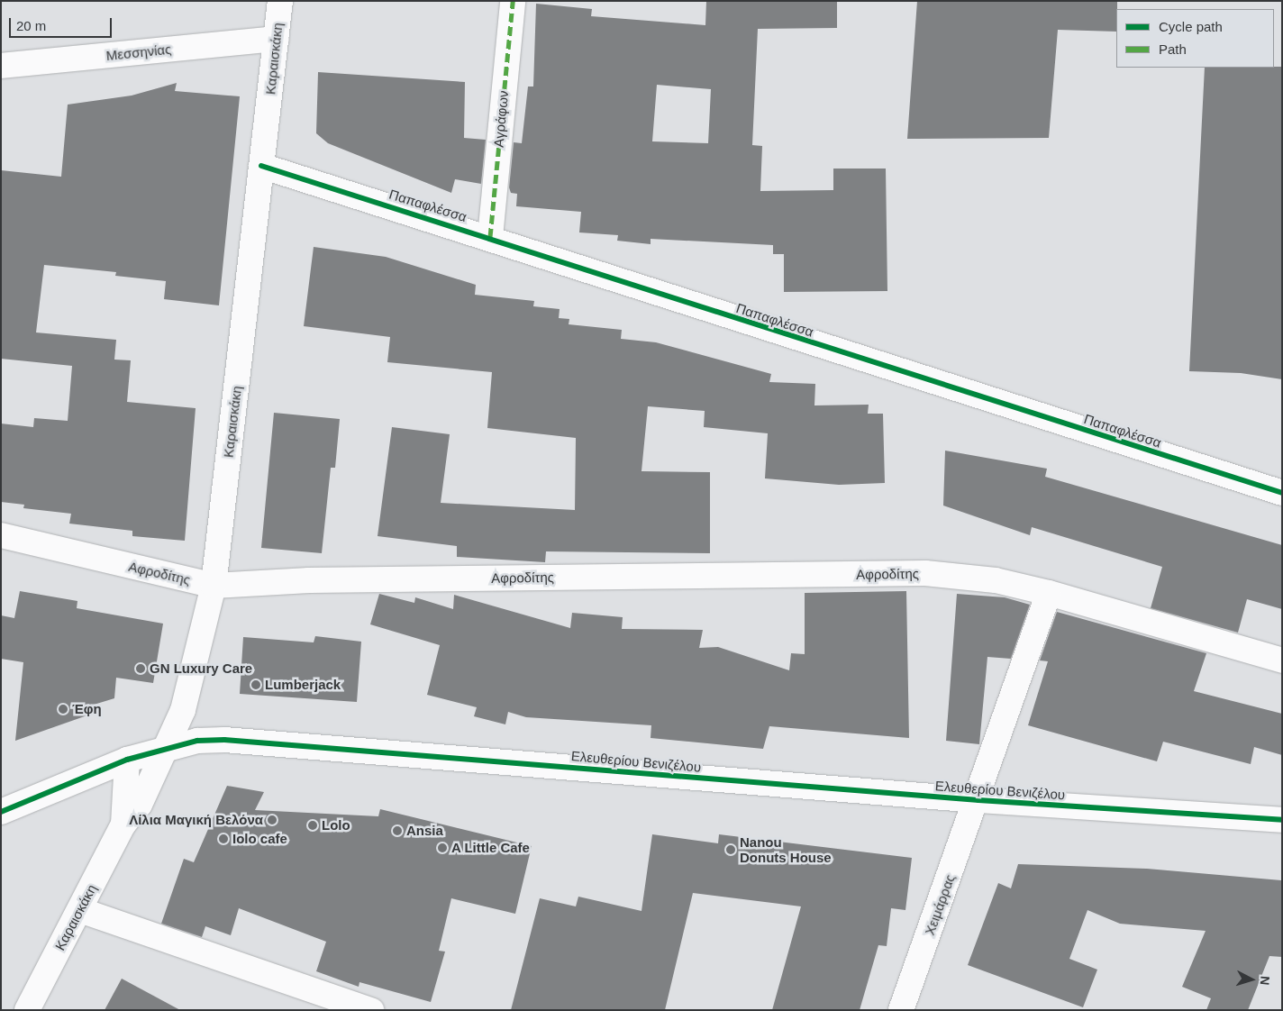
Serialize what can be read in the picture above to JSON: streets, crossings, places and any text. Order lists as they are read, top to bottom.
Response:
{
  "streets": {
    "street": [
      "Μεσσηνίας",
      "Καραισκάκη",
      "Αγράφων",
      "Παπαφλέσσα",
      "Αφροδίτης",
      "Ελευθερίου Βενιζέλου",
      "Χειμάρρας"
    ]
  },
  "crossings": [
    ["Μεσσηνίας", "Καραισκάκη"],
    ["Καραισκάκη", "Παπαφλέσσα"],
    ["Καραισκάκη", "Αφροδίτης"],
    ["Καραισκάκη", "Ελευθερίου Βενιζέλου"],
    ["Αγράφων", "Παπαφλέσσα"],
    ["Αφροδίτης", "Χειμάρρας"],
    ["Ελευθερίου Βενιζέλου", "Χειμάρρας"]
  ],
  "places": [
    "GN Luxury Care",
    "Lumberjack",
    "Έφη",
    "Λίλια Μαγική Βελόνα",
    "Lolo",
    "Ansia",
    "Iolo cafe",
    "A Little Cafe",
    "Nanou Donuts House"
  ],
  "legend": ["Cycle path", "Path"],
  "scale_bar": "20 m",
  "north": "right"
}
